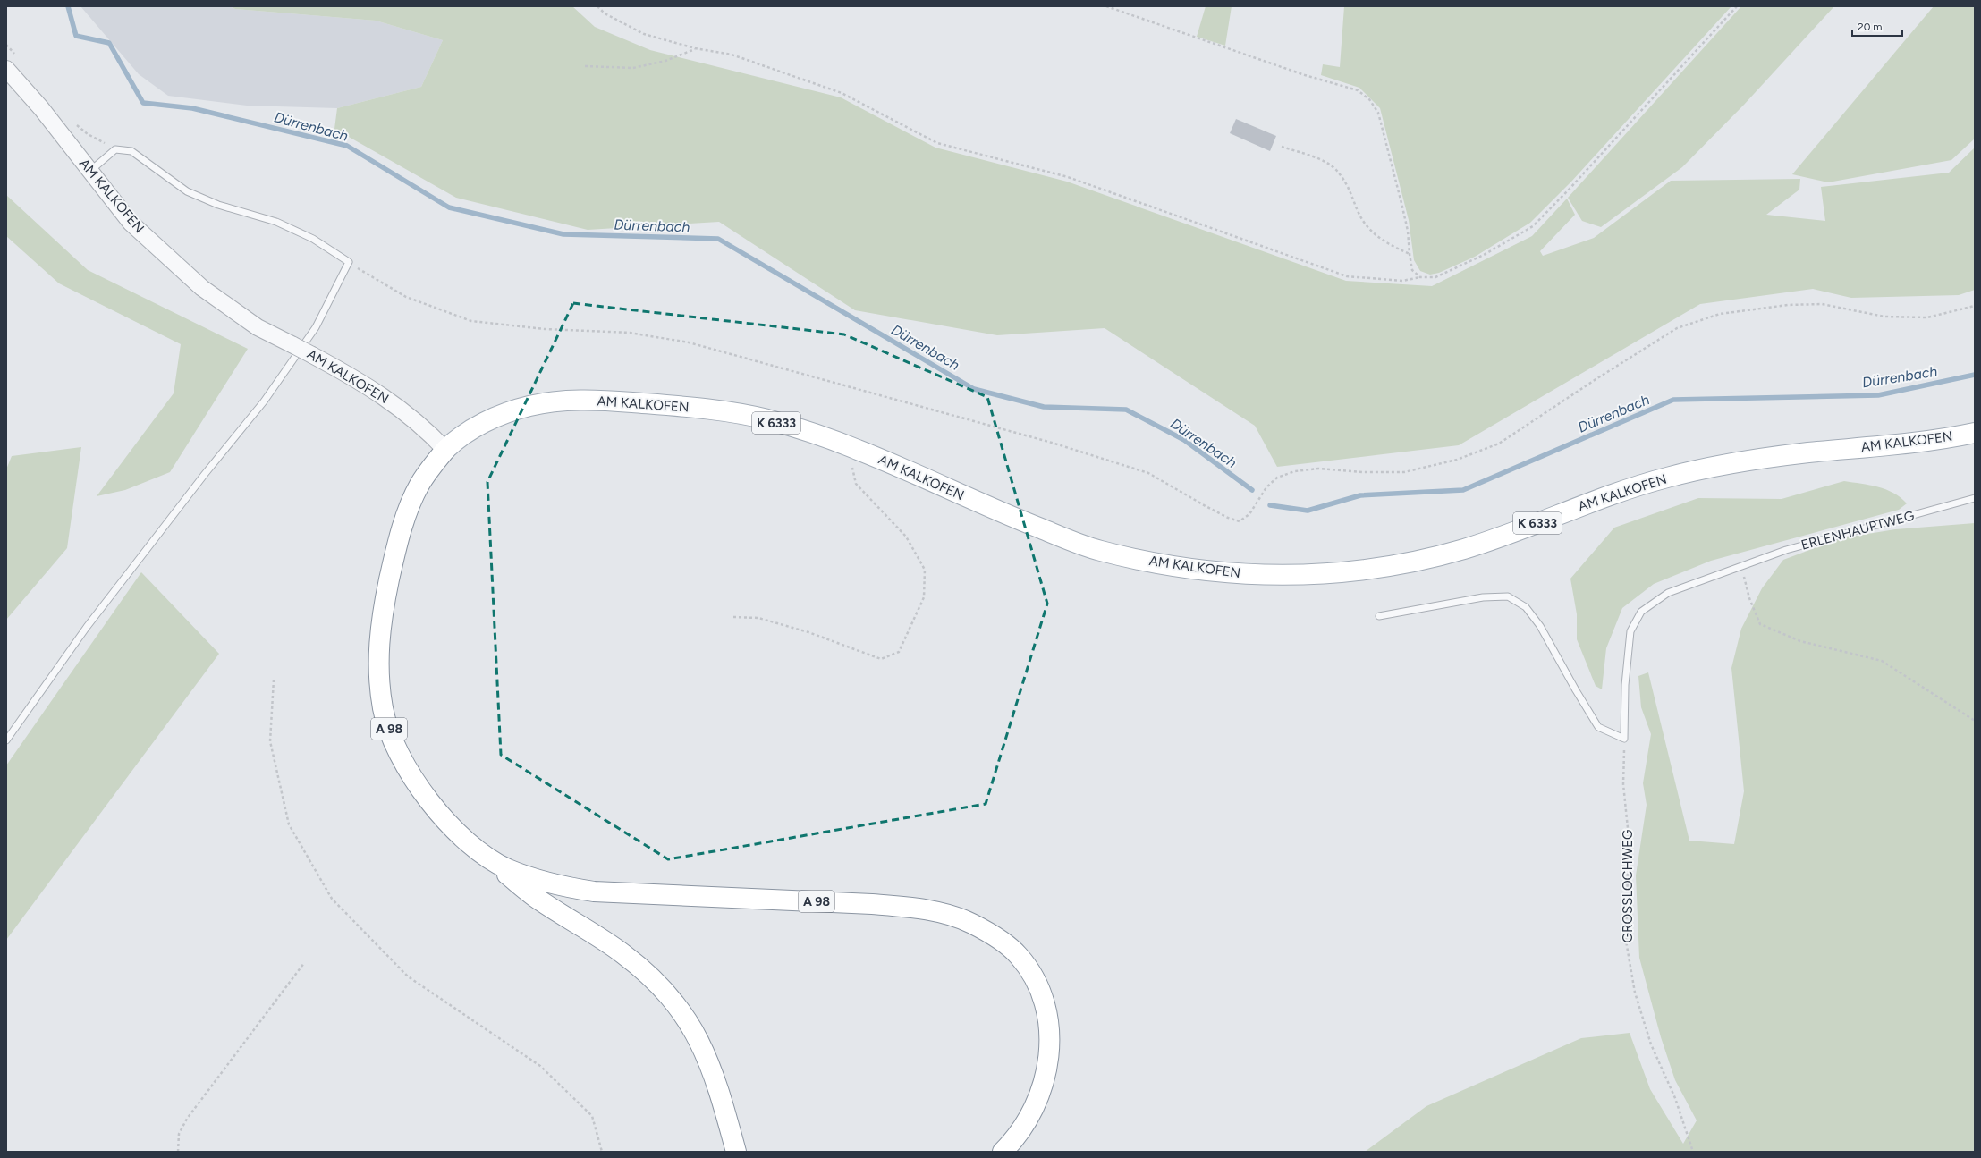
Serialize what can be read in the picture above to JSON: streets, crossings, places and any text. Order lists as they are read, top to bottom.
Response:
{
  "streets": {
    "main road": ["AM KALKOFEN", "K 6333", "A 98"],
    "lane": ["ERLENHAUPTWEG"],
    "path": ["GROSSLOCHWEG"]
  },
  "crossings": [
    ["AM KALKOFEN", "A 98"],
    ["ERLENHAUPTWEG", "GROSSLOCHWEG"]
  ],
  "water": ["Dürrenbach"],
  "scale_bar": "20 m"
}
